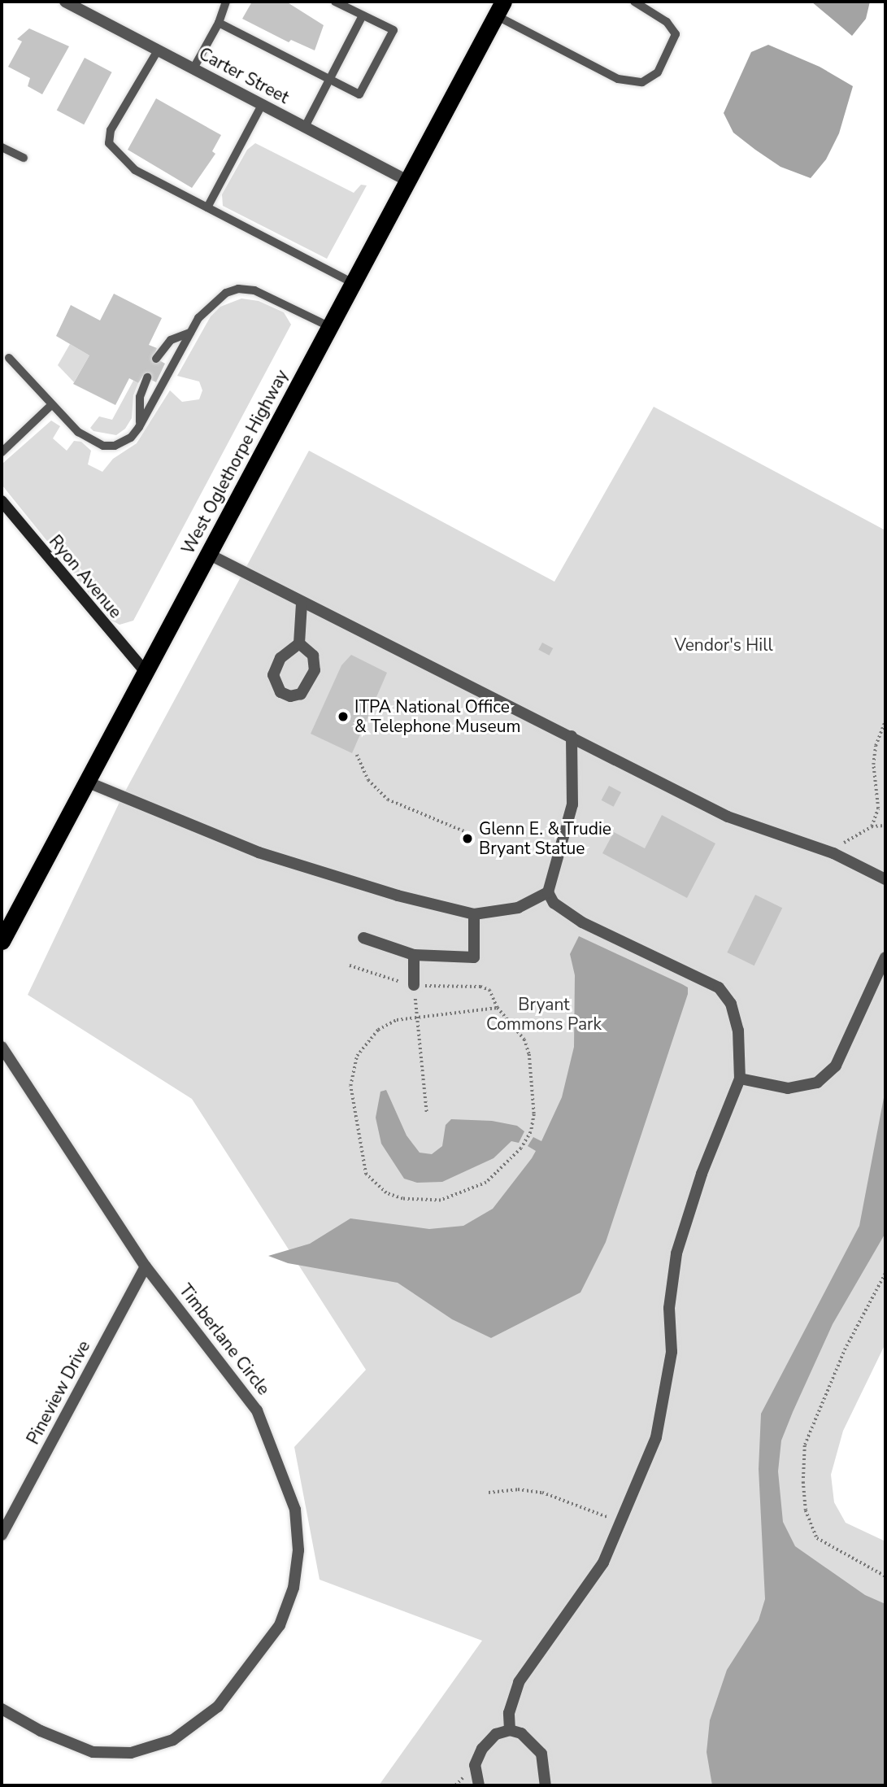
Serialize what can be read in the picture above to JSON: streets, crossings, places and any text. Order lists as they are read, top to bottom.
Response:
{
  "streets": {
    "highway": ["West Oglethorpe Highway"],
    "street": [
      "Carter Street",
      "Ryon Avenue",
      "Timberlane Circle",
      "Pineview Drive"
    ]
  },
  "crossings": [
    ["Carter Street", "West Oglethorpe Highway"],
    ["West Oglethorpe Highway", "Ryon Avenue"],
    ["Timberlane Circle", "Pineview Drive"]
  ],
  "parks": ["Vendor's Hill", "Bryant Commons Park"],
  "places": ["ITPA National Office & Telephone Museum", "Glenn E. & Trudie Bryant Statue"]
}
